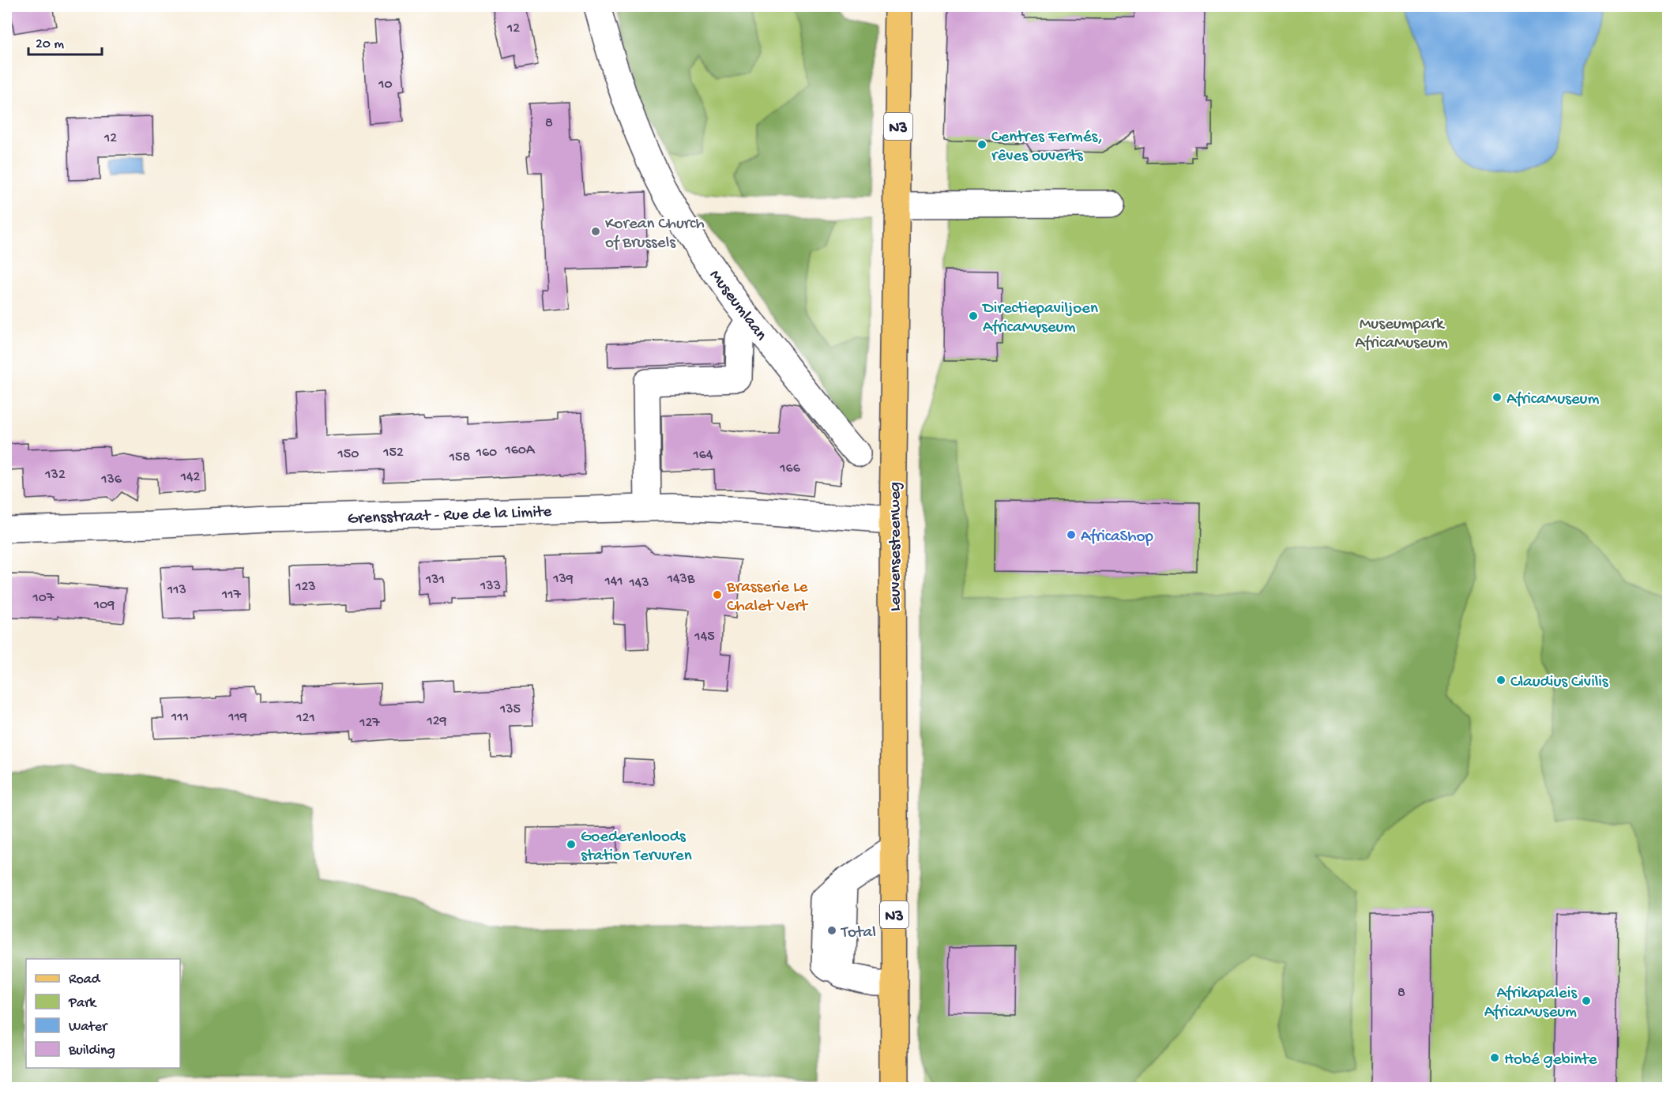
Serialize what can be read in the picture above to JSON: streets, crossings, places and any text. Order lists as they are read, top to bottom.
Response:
{
  "streets": {
    "main road": ["N3", "Leuvensesteenweg"],
    "street": ["Museumlaan", "Grensstraat - Rue de la Limite"]
  },
  "crossings": [
    ["Grensstraat - Rue de la Limite", "Leuvensesteenweg"]
  ],
  "parks": ["Museumpark AfricaMuseum"],
  "places": [
    "Centres Fermés, rêves ouverts",
    "Korean Church of Brussels",
    "Directiepaviljoen AfricaMuseum",
    "AfricaMuseum",
    "AfricaShop",
    "Brasserie Le Chalet Vert",
    "Claudius Civilis",
    "Goederenloods station Tervuren",
    "Total",
    "Afrikapaleis AfricaMuseum",
    "Hobé gebinte"
  ],
  "house_numbers": [
    "12",
    "10",
    "8",
    "12",
    "160A",
    "152",
    "160",
    "150",
    "164",
    "158",
    "166",
    "132",
    "142",
    "136",
    "139",
    "143B",
    "131",
    "141",
    "143",
    "133",
    "123",
    "113",
    "117",
    "107",
    "109",
    "145",
    "135",
    "111",
    "119",
    "121",
    "129",
    "127",
    "8"
  ],
  "legend": [
    "Road",
    "Park",
    "Water",
    "Building"
  ],
  "scale_bar": "20 m"
}
